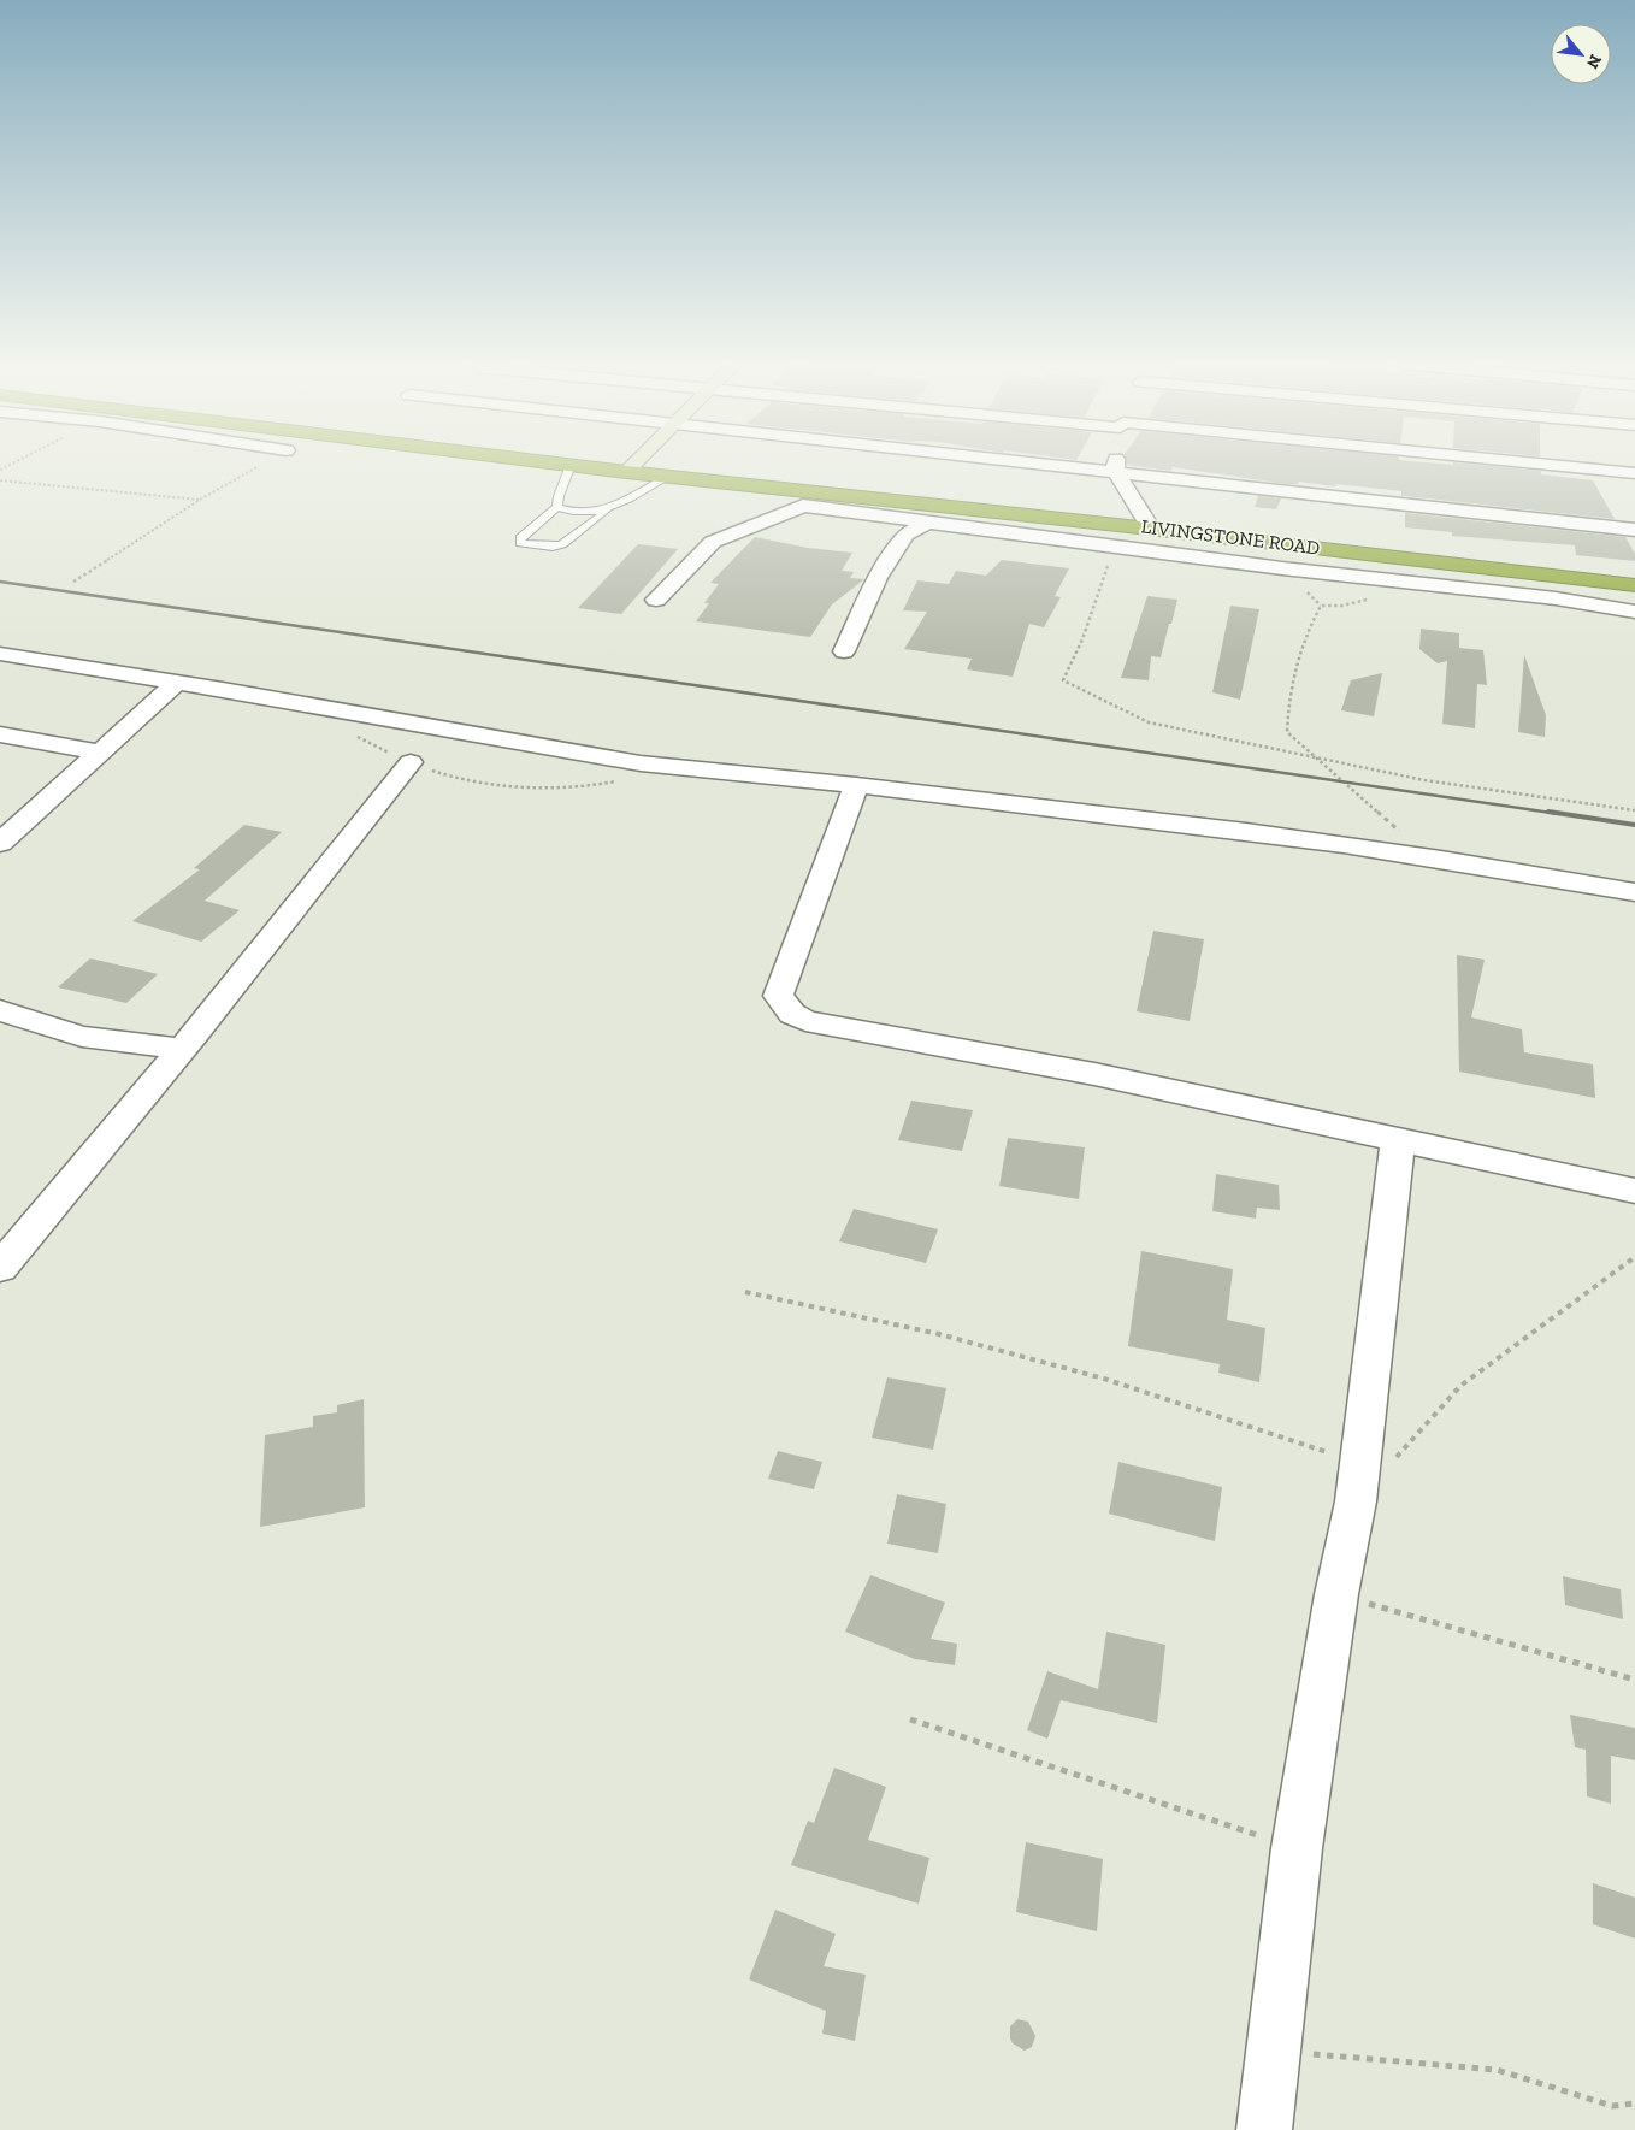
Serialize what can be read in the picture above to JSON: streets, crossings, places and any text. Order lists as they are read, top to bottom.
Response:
{
  "streets": {
    "highway": ["LIVINGSTONE ROAD"]
  },
  "north": "bottom right"
}
